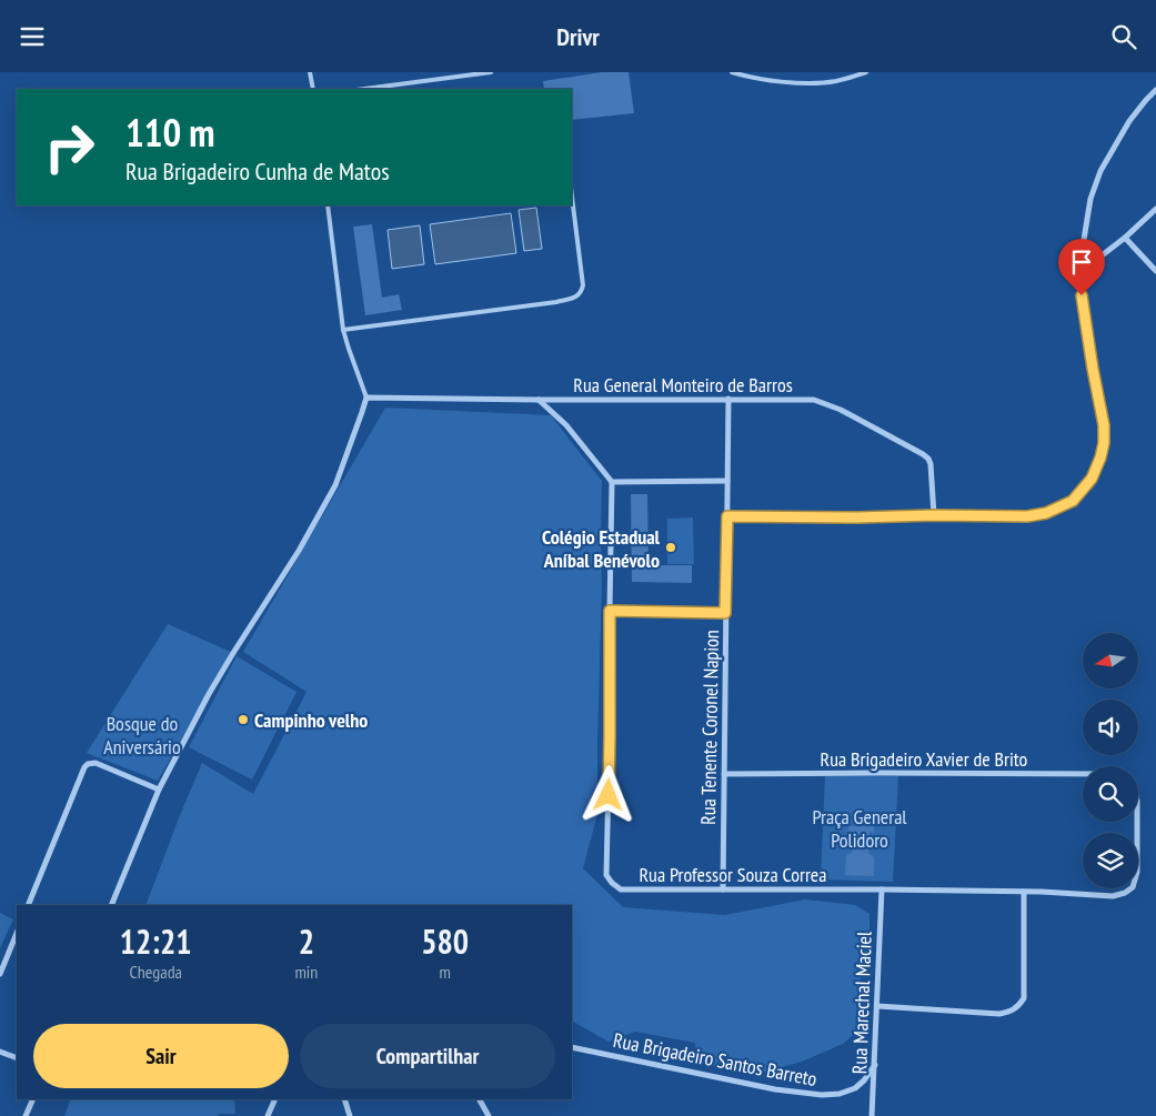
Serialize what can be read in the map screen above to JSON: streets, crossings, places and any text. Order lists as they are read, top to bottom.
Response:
{
  "streets": {
    "street": [
      "Rua General Monteiro de Barros",
      "Rua Tenente Coronel Napion",
      "Rua Brigadeiro Xavier de Brito",
      "Rua Professor Souza Correa",
      "Rua Marechal Maciel",
      "Rua Brigadeiro Santos Barreto"
    ]
  },
  "crossings": [
    ["Rua General Monteiro de Barros", "Rua Tenente Coronel Napion"],
    ["Rua Tenente Coronel Napion", "Rua Brigadeiro Xavier de Brito"],
    ["Rua Tenente Coronel Napion", "Rua Professor Souza Correa"],
    ["Rua Professor Souza Correa", "Rua Marechal Maciel"],
    ["Rua Marechal Maciel", "Rua Brigadeiro Santos Barreto"]
  ],
  "parks": ["Bosque do Aniversário", "Praça General Polidoro"],
  "places": ["Colégio Estadual Aníbal Benévolo", "Campinho velho"],
  "north": "left",
  "page": {
    "header": "Drivr",
    "turn": ["110 m", "Rua Brigadeiro Cunha de Matos"],
    "eta": [
      "12:21",
      "Chegada",
      "2",
      "min",
      "580",
      "m"
    ],
    "buttons": ["Sair", "Compartilhar"]
  }
}
